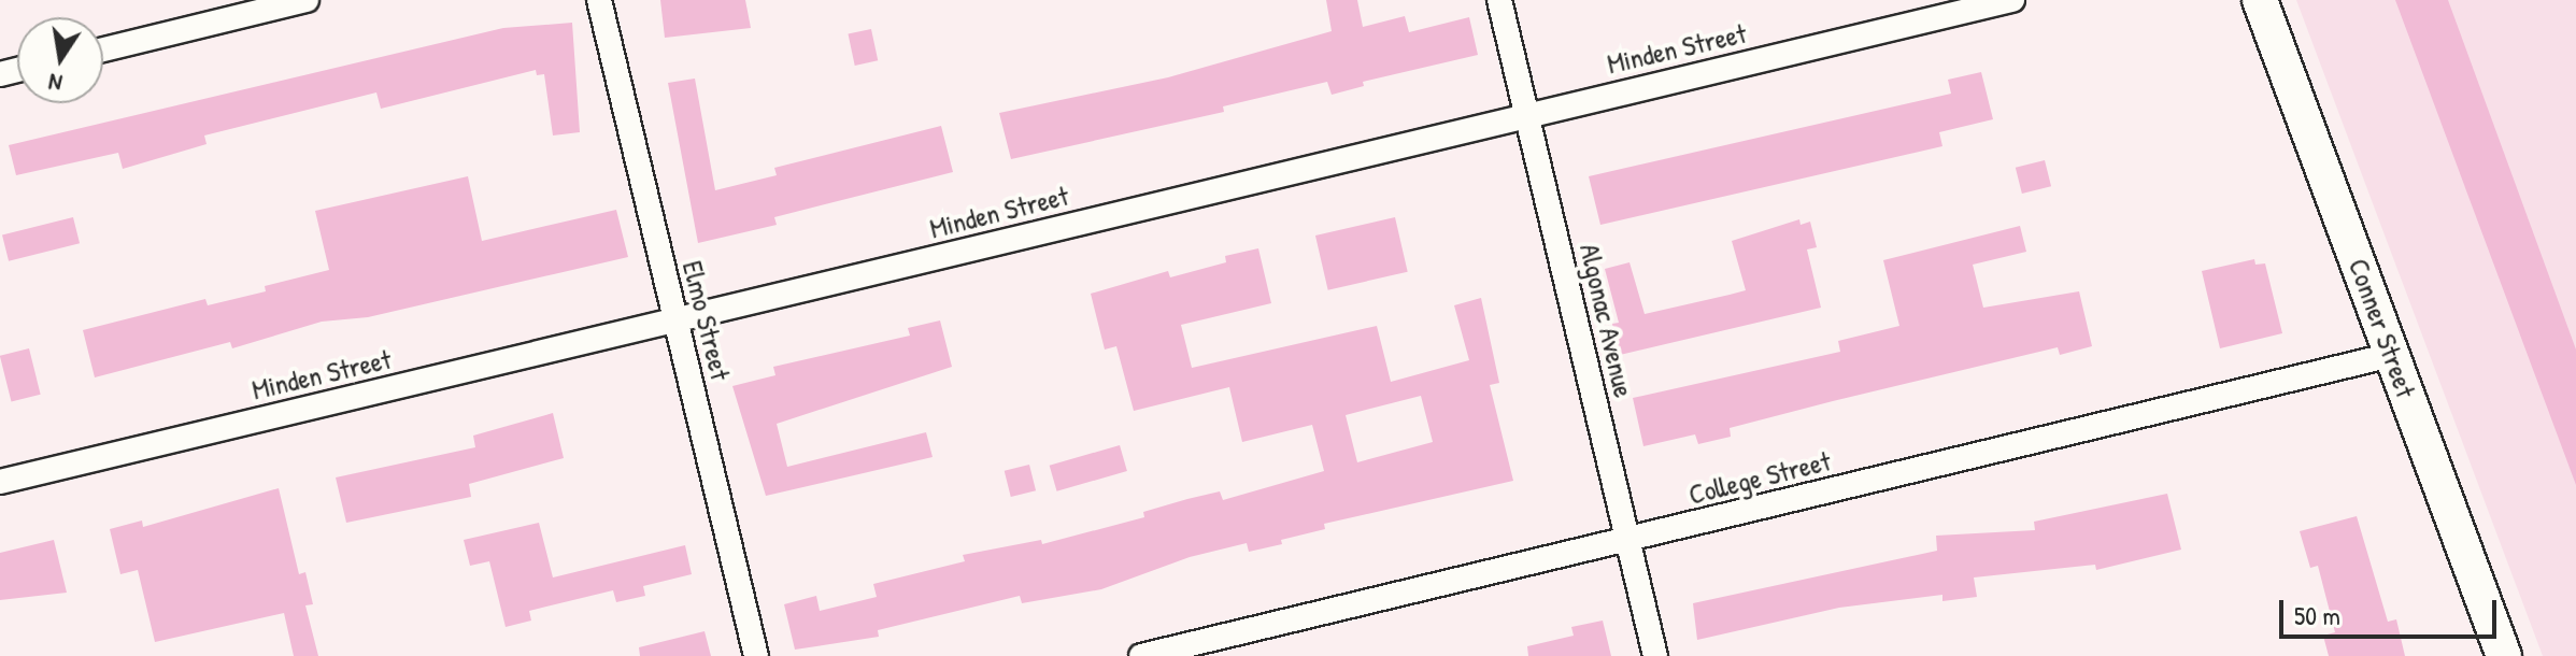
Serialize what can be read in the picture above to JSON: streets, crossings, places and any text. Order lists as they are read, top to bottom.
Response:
{
  "streets": {
    "main road": ["Conner Street"],
    "street": [
      "Minden Street",
      "Elmo Street",
      "Algonac Avenue",
      "College Street"
    ]
  },
  "crossings": [
    ["Minden Street", "Elmo Street"],
    ["Minden Street", "Algonac Avenue"],
    ["Algonac Avenue", "College Street"],
    ["Conner Street", "College Street"]
  ],
  "scale_bar": "50 m",
  "north": "bottom"
}
